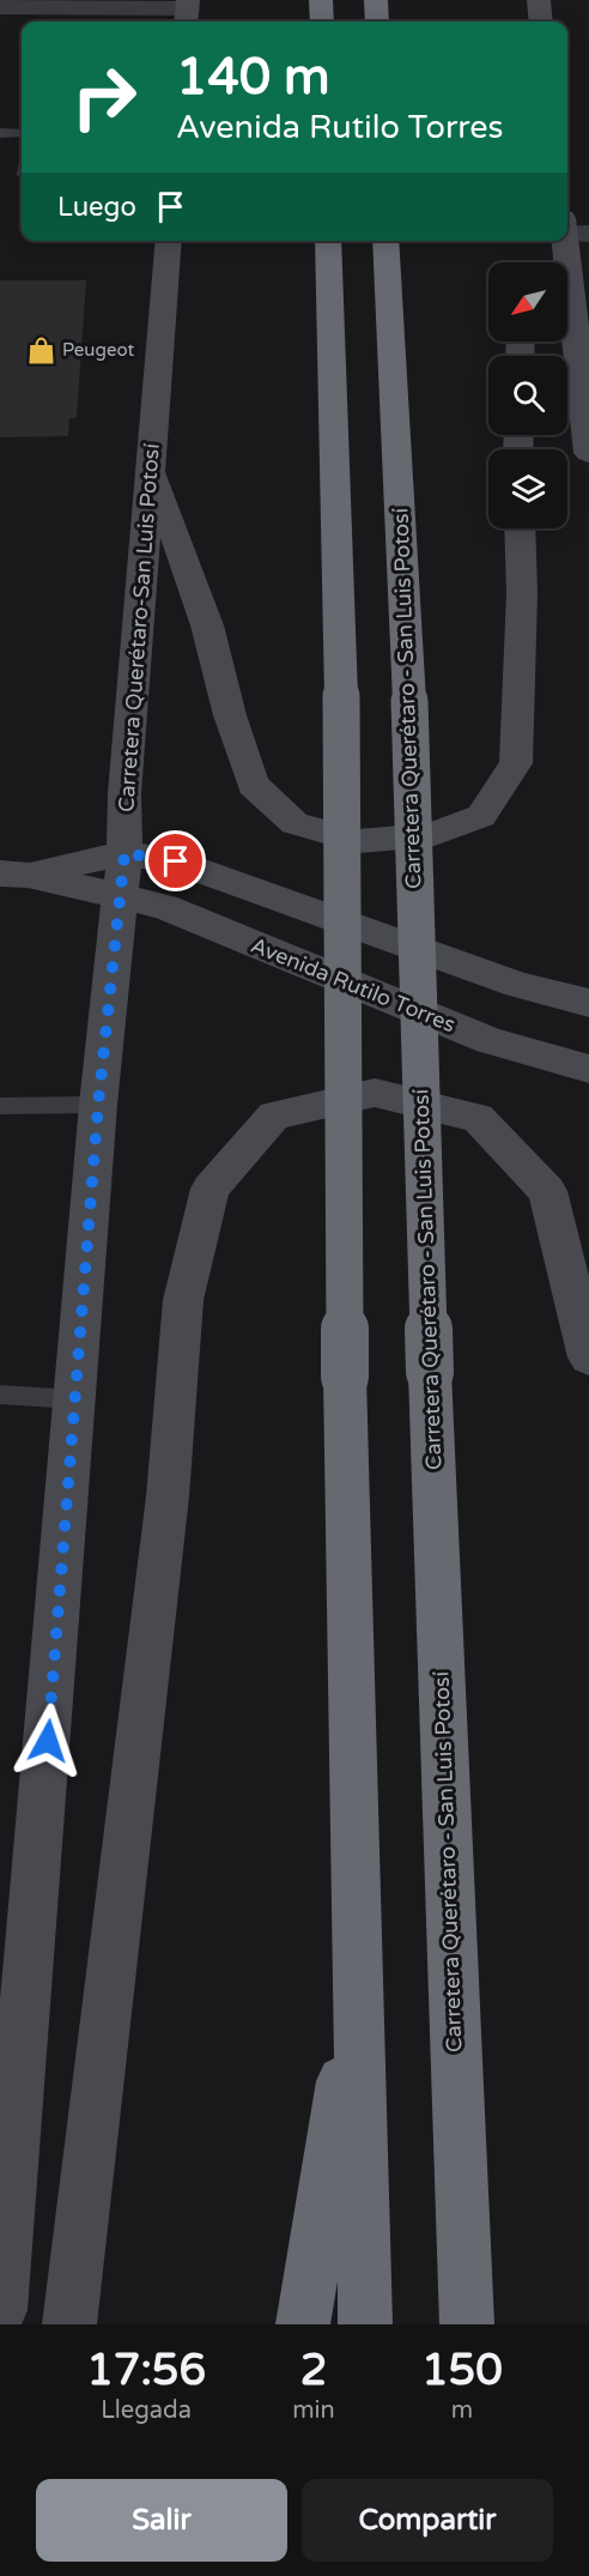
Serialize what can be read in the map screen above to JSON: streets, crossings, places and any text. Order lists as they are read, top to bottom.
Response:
{
  "streets": {
    "highway": ["Carretera Querétaro - San Luis Potosí"],
    "main road": ["Carretera Querétaro-San Luis Potosí", "Avenida Rutilo Torres"]
  },
  "crossings": [
    ["Carretera Querétaro-San Luis Potosí", "Avenida Rutilo Torres"]
  ],
  "places": {
    "shop": ["Peugeot"]
  },
  "north": "bottom left",
  "page": {
    "turn": ["140 m", "Avenida Rutilo Torres"],
    "then": "Luego",
    "eta": [
      "17:56",
      "Llegada",
      "2",
      "min",
      "150",
      "m"
    ],
    "buttons": ["Salir", "Compartir"]
  }
}
